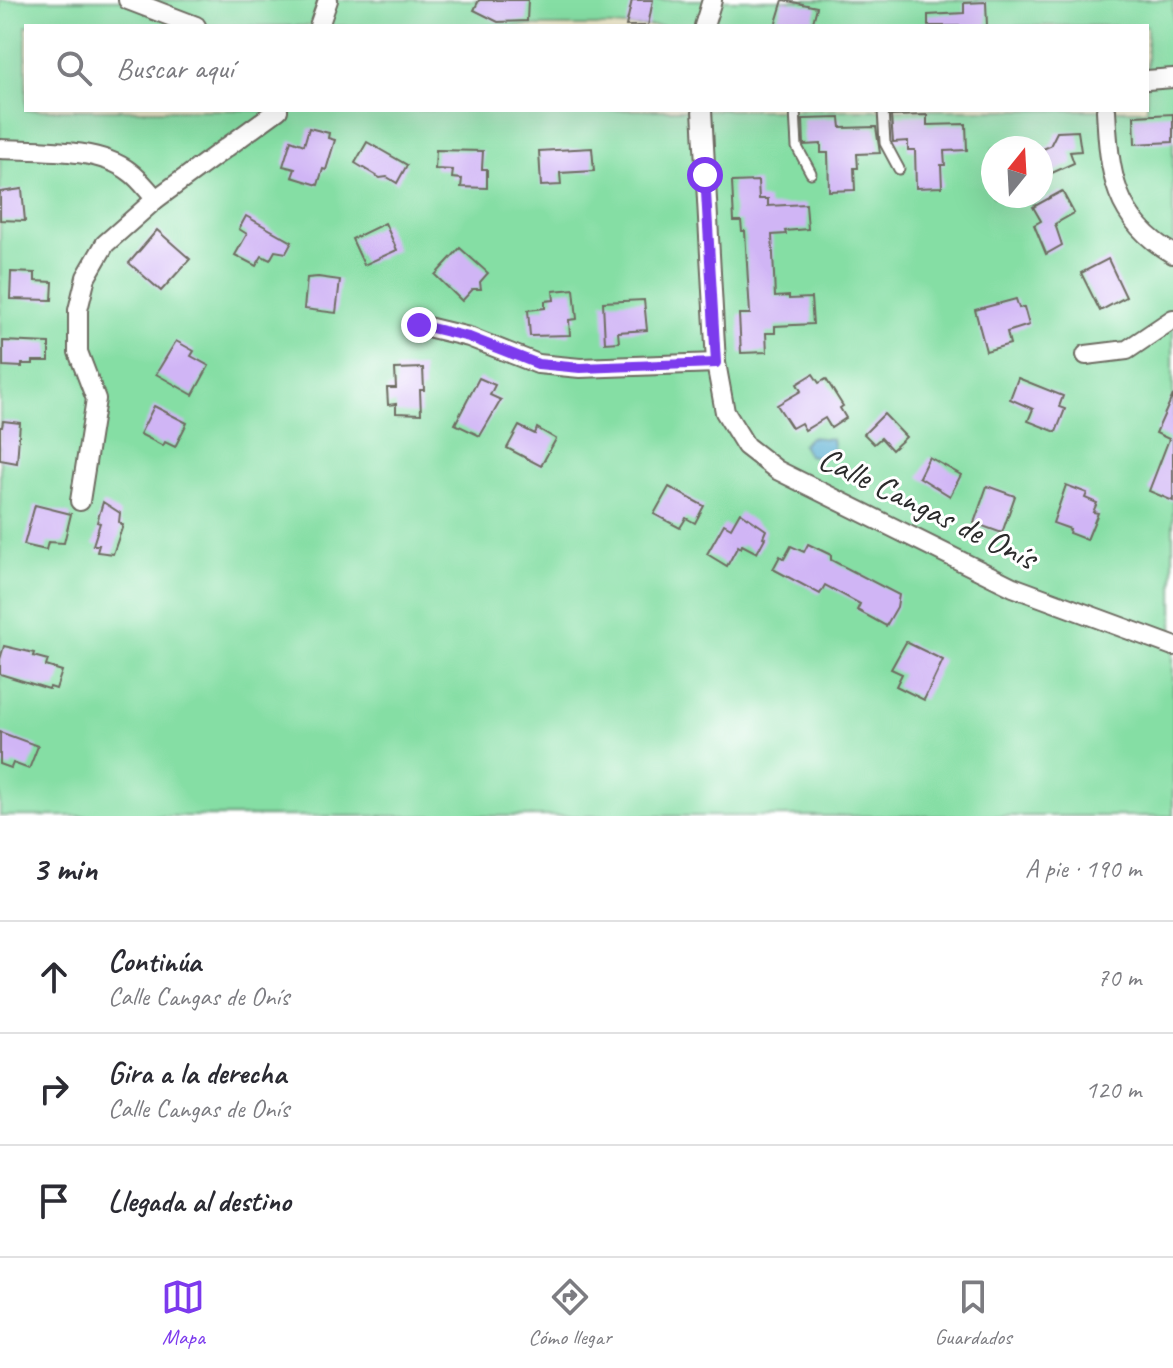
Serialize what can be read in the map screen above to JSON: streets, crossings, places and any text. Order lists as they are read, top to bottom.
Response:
{
  "streets": {
    "street": ["Calle Cangas de Onís"]
  },
  "north": "top",
  "page": {
    "search": "Buscar aquí",
    "heading": ["3 min", "A pie · 190 m"],
    "list": [
      ["Continúa", "Calle Cangas de Onís", "70 m"],
      ["Gira a la derecha", "Calle Cangas de Onís", "120 m"],
      "Llegada al destino"
    ],
    "nav": ["Mapa", "Cómo llegar", "Guardados"]
  }
}
